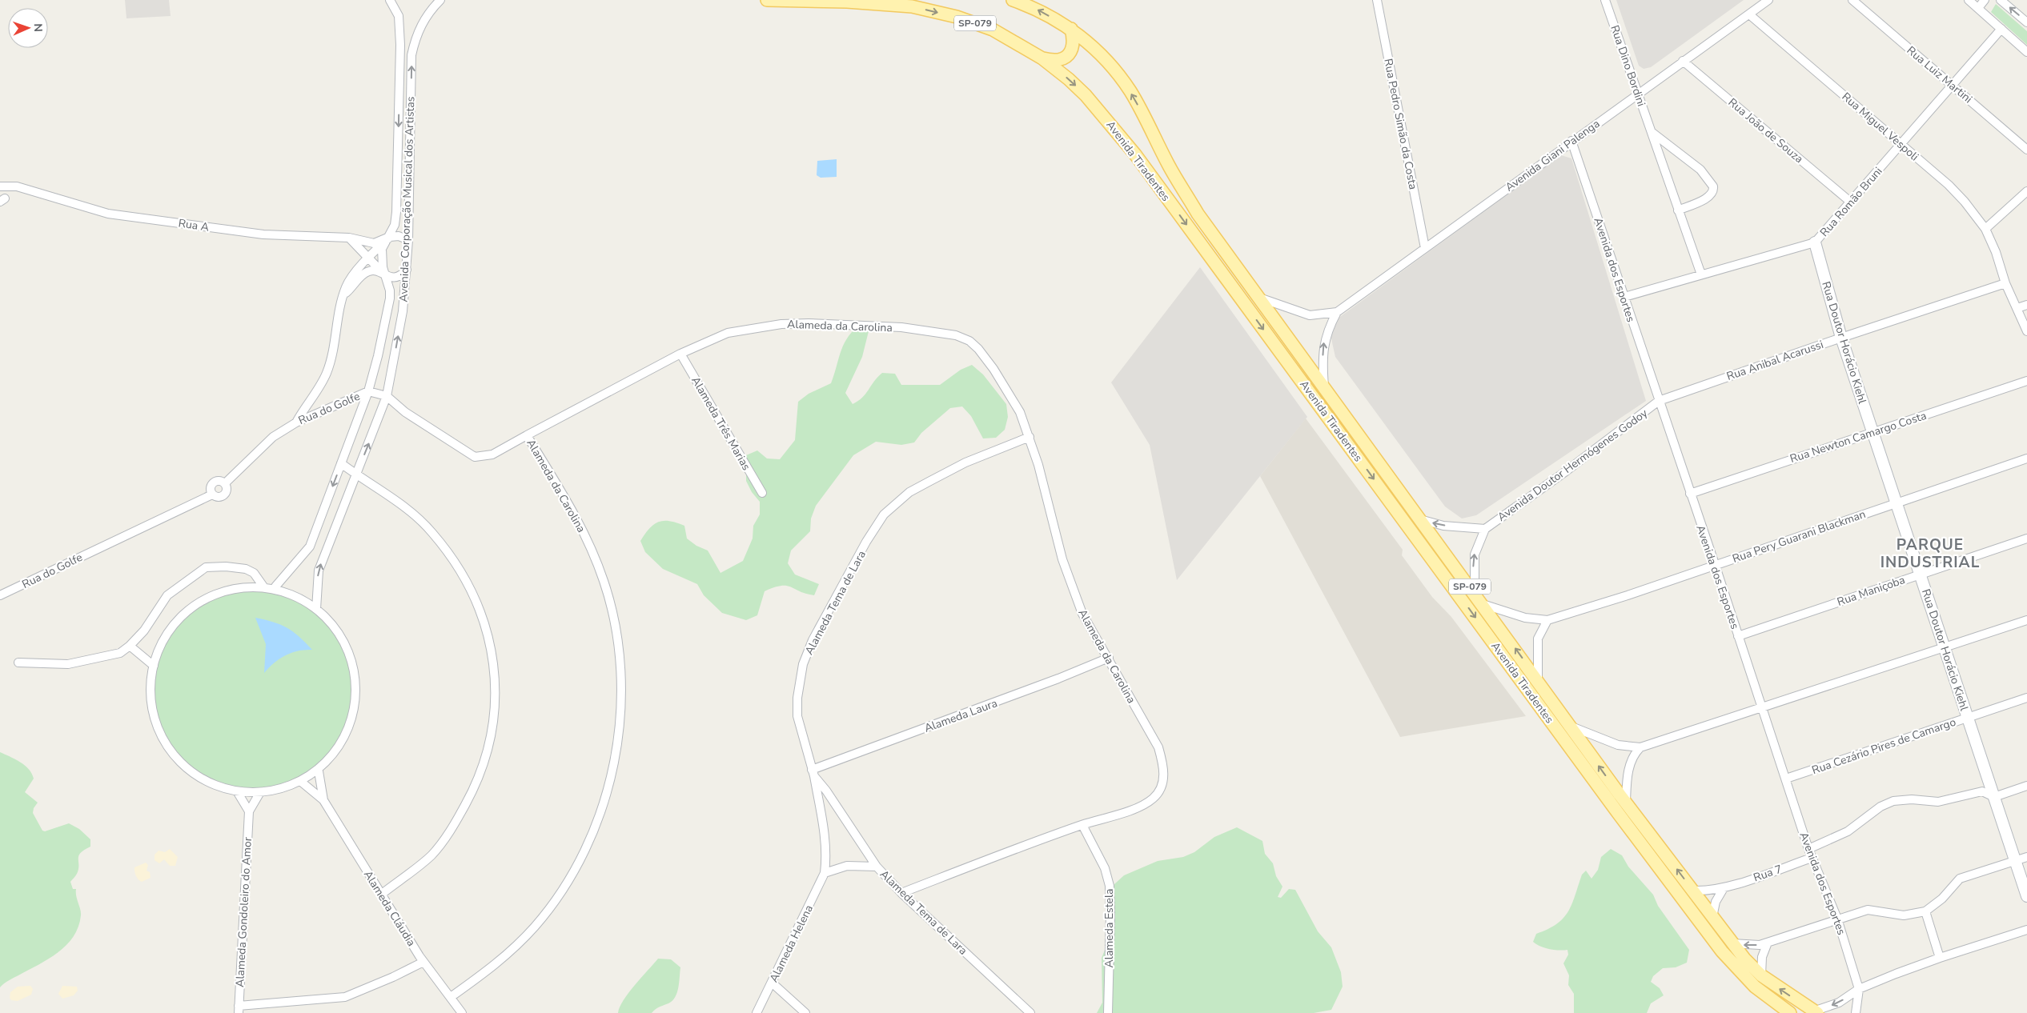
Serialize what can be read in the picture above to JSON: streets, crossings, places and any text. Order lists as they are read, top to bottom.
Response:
{
  "streets": {
    "main road": ["SP-079", "Avenida Tiradentes"],
    "street": [
      "Rua Dino Bordini",
      "Rua Luiz Martini",
      "Rua Pedro Simão da Costa",
      "Rua Miguel Vespoli",
      "Rua João de Souza",
      "Avenida Giani Palenga",
      "Avenida Corporação Musical dos Artistas",
      "Rua Romão Bruni",
      "Rua A",
      "Avenida dos Esportes",
      "Alameda da Carolina",
      "Rua Doutor Horácio Kiehl",
      "Rua Anibal Acarussi",
      "Rua do Golfe",
      "Alameda Três Marias",
      "Rua Newton Camargo Costa",
      "Avenida Doutor Hermógenes Godoy",
      "Rua Pery Guarani Blackman",
      "Rua Maniçoba",
      "Alameda Tema de Lara",
      "Alameda Laura",
      "Rua Cezário Pires de Camargo",
      "Rua 7",
      "Alameda Cláudia",
      "Alameda Gondoleiro do Amor",
      "Alameda Estela",
      "Alameda Helena"
    ]
  },
  "crossings": [
    ["Rua Dino Bordini", "Avenida Giani Palenga"],
    ["Rua Dino Bordini", "Rua Romão Bruni"],
    ["Rua Luiz Martini", "Rua Romão Bruni"],
    ["Rua Pedro Simão da Costa", "Avenida Giani Palenga"],
    ["Rua Miguel Vespoli", "Avenida Giani Palenga"],
    ["Rua Miguel Vespoli", "Rua Romão Bruni"],
    ["Rua Miguel Vespoli", "Rua Anibal Acarussi"],
    ["Rua João de Souza", "Avenida Giani Palenga"],
    ["Rua João de Souza", "Rua Romão Bruni"],
    ["Avenida Giani Palenga", "Avenida dos Esportes"],
    ["Avenida Tiradentes", "Rua Pery Guarani Blackman"],
    ["Avenida Tiradentes", "Rua 7"],
    ["Avenida Corporação Musical dos Artistas", "Rua A"],
    ["Avenida Corporação Musical dos Artistas", "Rua do Golfe"],
    ["Rua Romão Bruni", "Avenida dos Esportes"],
    ["Rua Romão Bruni", "Rua Doutor Horácio Kiehl"],
    ["Avenida dos Esportes", "Rua Anibal Acarussi"],
    ["Avenida dos Esportes", "Rua Newton Camargo Costa"],
    ["Avenida dos Esportes", "Avenida Doutor Hermógenes Godoy"],
    ["Avenida dos Esportes", "Rua Pery Guarani Blackman"],
    ["Avenida dos Esportes", "Rua Maniçoba"],
    ["Avenida dos Esportes", "Rua Cezário Pires de Camargo"],
    ["Avenida dos Esportes", "Rua 7"],
    ["Alameda da Carolina", "Rua do Golfe"],
    ["Alameda da Carolina", "Alameda Três Marias"],
    ["Alameda da Carolina", "Alameda Tema de Lara"],
    ["Alameda da Carolina", "Alameda Laura"],
    ["Alameda da Carolina", "Alameda Cláudia"],
    ["Alameda da Carolina", "Alameda Estela"],
    ["Rua Doutor Horácio Kiehl", "Rua Anibal Acarussi"],
    ["Rua Doutor Horácio Kiehl", "Rua Newton Camargo Costa"],
    ["Rua Doutor Horácio Kiehl", "Rua Pery Guarani Blackman"],
    ["Rua Doutor Horácio Kiehl", "Rua Maniçoba"],
    ["Rua Doutor Horácio Kiehl", "Rua Cezário Pires de Camargo"],
    ["Rua Anibal Acarussi", "Avenida Doutor Hermógenes Godoy"],
    ["Alameda Tema de Lara", "Alameda Laura"],
    ["Alameda Tema de Lara", "Alameda Helena"],
    ["Alameda Laura", "Alameda Helena"]
  ],
  "districts": ["PARQUE INDUSTRIAL"],
  "north": "right"
}
